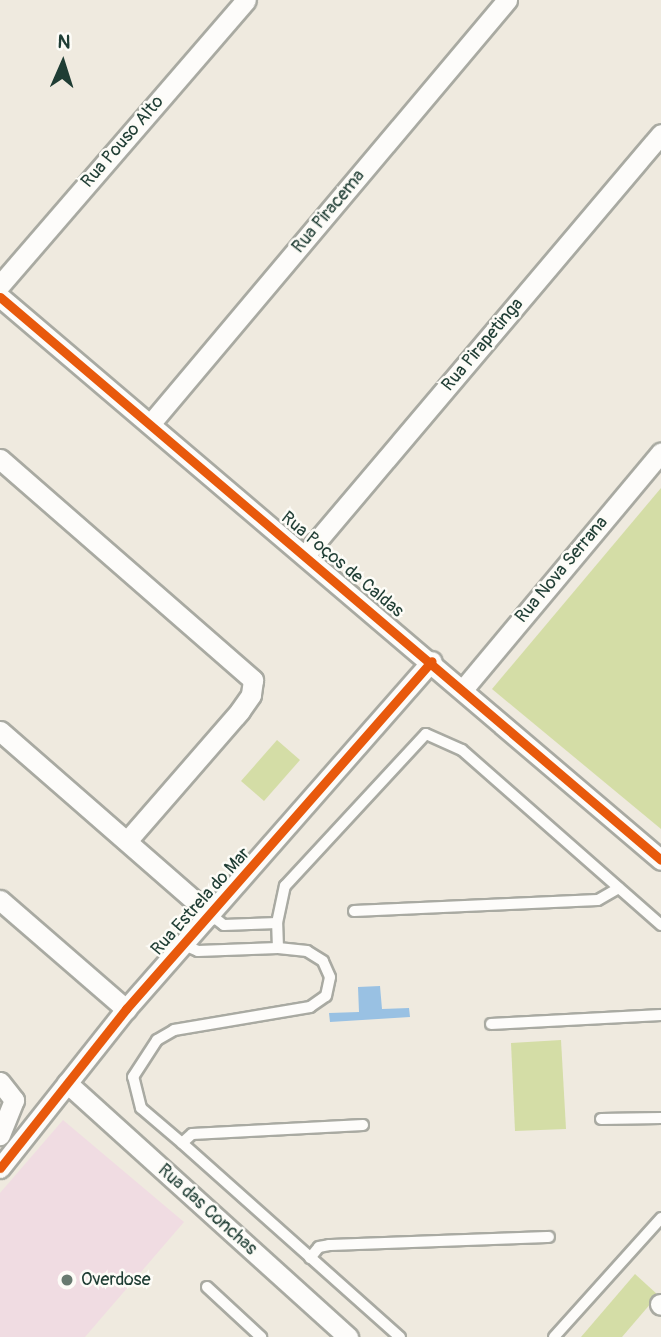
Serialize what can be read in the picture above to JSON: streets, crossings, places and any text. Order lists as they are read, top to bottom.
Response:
{
  "streets": {
    "street": [
      "Rua Pouso Alto",
      "Rua Piracema",
      "Rua Pirapetinga",
      "Rua Poços de Caldas",
      "Rua Nova Serrana",
      "Rua Estrela do Mar",
      "Rua das Conchas"
    ]
  },
  "crossings": [
    ["Rua Piracema", "Rua Poços de Caldas"],
    ["Rua Pirapetinga", "Rua Poços de Caldas"],
    ["Rua Poços de Caldas", "Rua Nova Serrana"],
    ["Rua Poços de Caldas", "Rua Estrela do Mar"],
    ["Rua Estrela do Mar", "Rua das Conchas"]
  ],
  "places": ["Overdose"],
  "north": "top"
}
